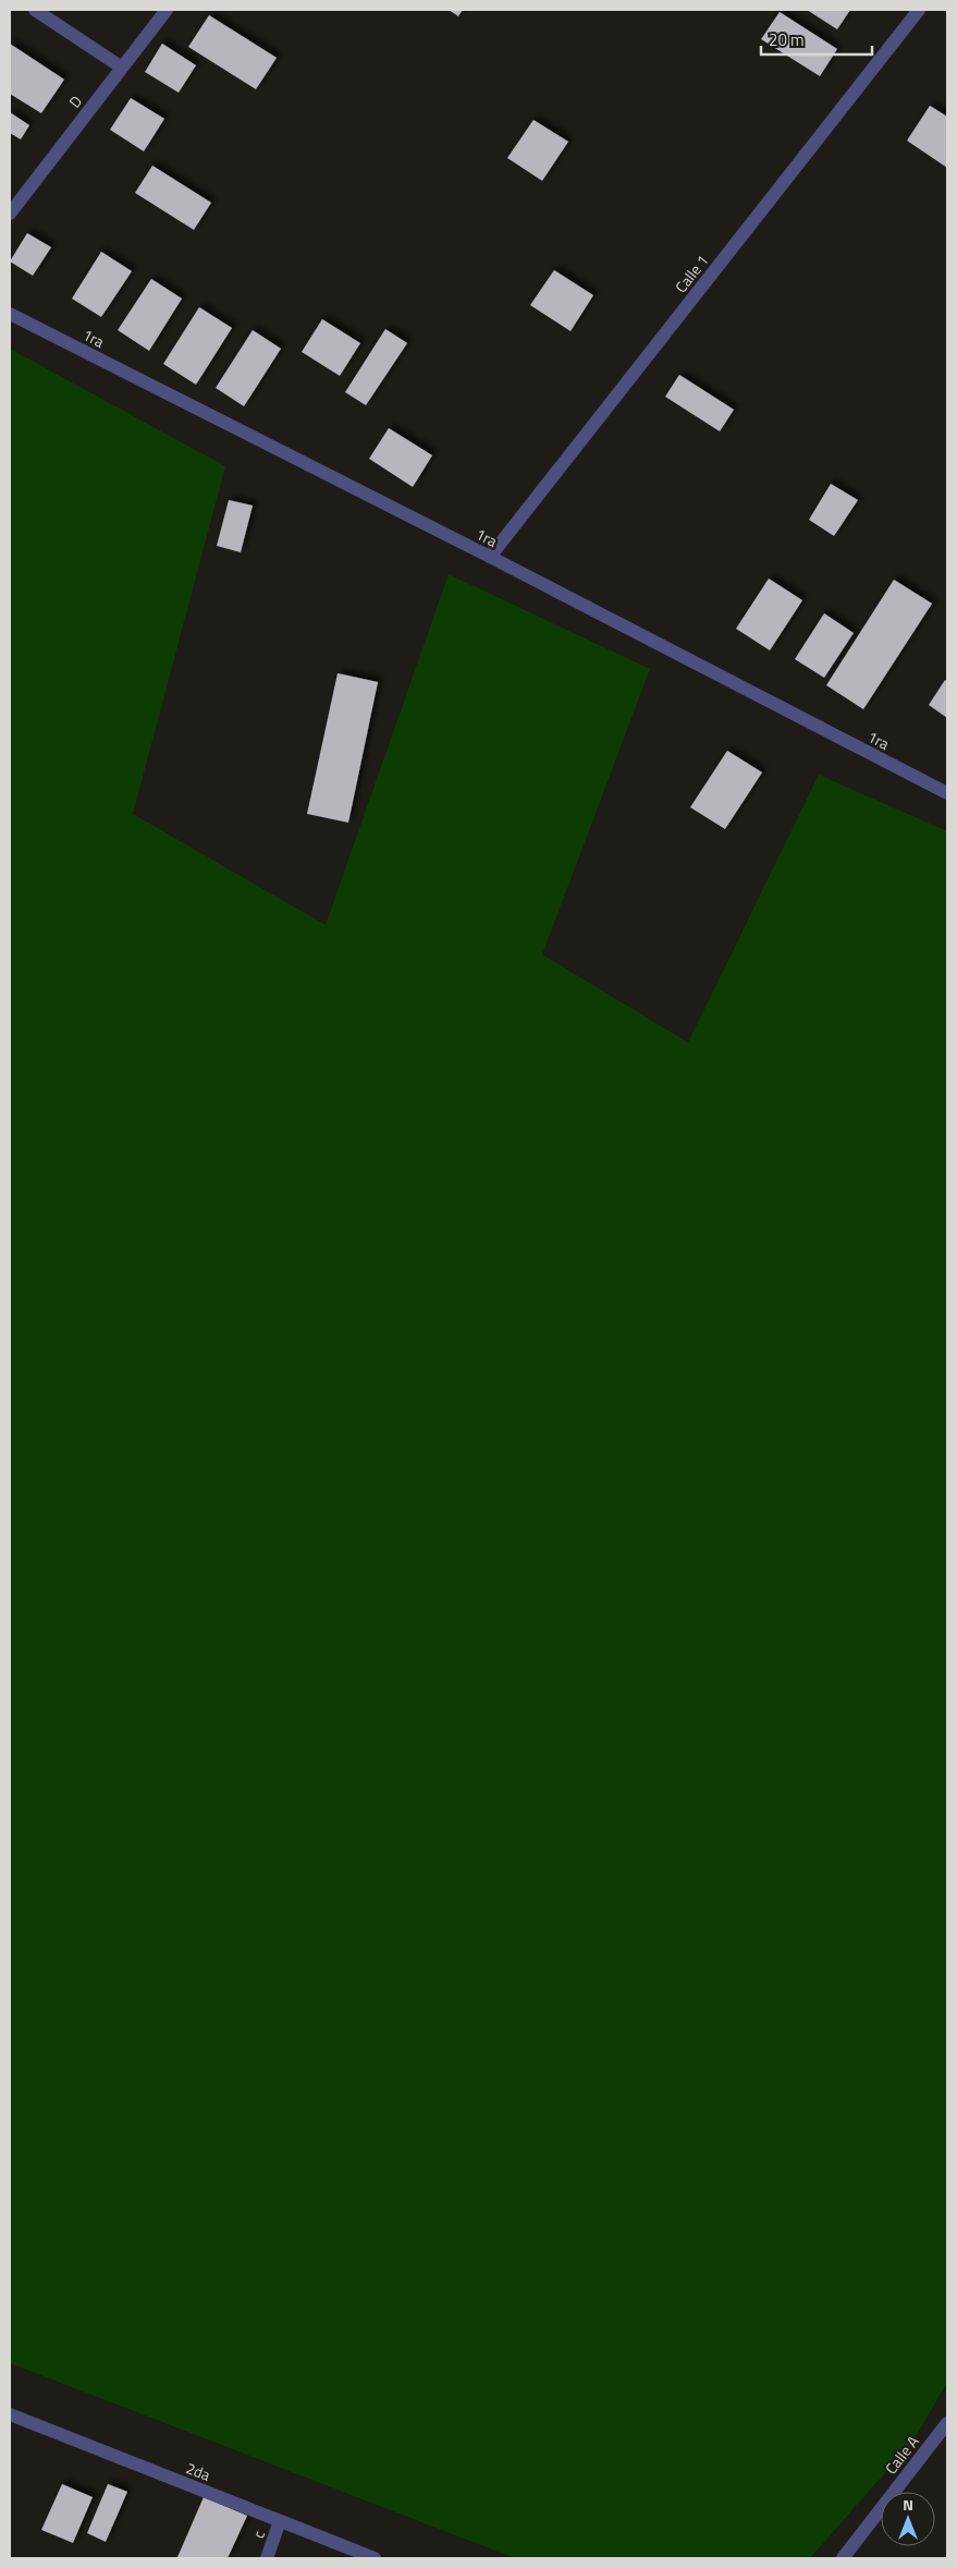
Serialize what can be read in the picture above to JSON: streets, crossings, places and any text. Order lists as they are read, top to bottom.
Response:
{
  "streets": {
    "street": [
      "D",
      "Calle 1",
      "1ra",
      "Calle A",
      "2da",
      "c"
    ]
  },
  "crossings": [
    ["Calle 1", "1ra"],
    ["2da", "c"]
  ],
  "scale_bar": "20 m",
  "north": "top"
}
